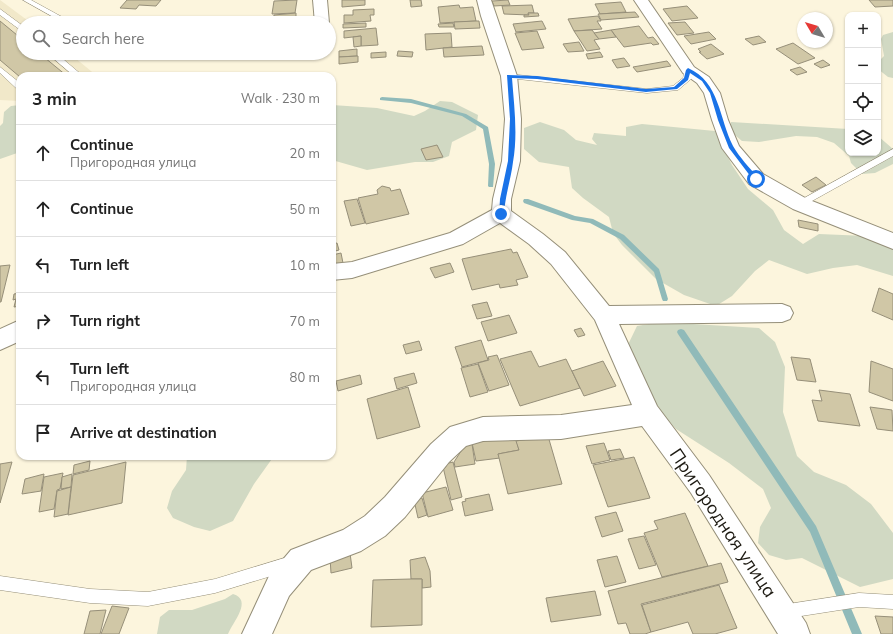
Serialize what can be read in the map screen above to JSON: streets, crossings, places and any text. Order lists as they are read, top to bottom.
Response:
{
  "streets": {
    "street": ["Пригородная улица"]
  },
  "north": "top left",
  "page": {
    "map_buttons": ["+", "−"],
    "search": "Search here",
    "heading": ["3 min", "Walk · 230 m"],
    "list": [
      ["Continue", "Пригородная улица", "20 m"],
      ["Continue", "50 m"],
      ["Turn left", "10 m"],
      ["Turn right", "70 m"],
      ["Turn left", "Пригородная улица", "80 m"],
      "Arrive at destination"
    ]
  }
}
